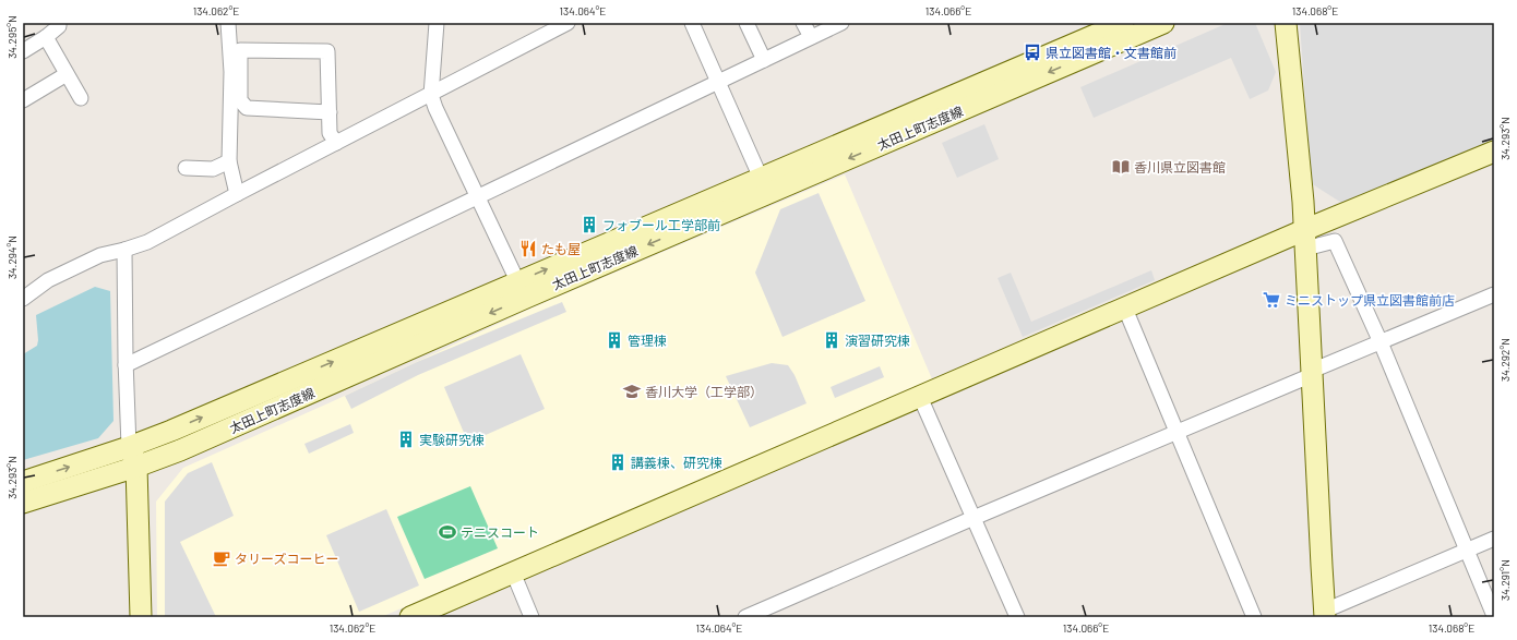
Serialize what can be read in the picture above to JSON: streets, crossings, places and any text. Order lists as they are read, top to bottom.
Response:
{
  "streets": {
    "main road": ["太田上町志度線"]
  },
  "places": {
    "bus stop": ["県立図書館・文書館前"],
    "library": ["香川県立図書館"],
    "building": [
      "フォブール工学部前",
      "管理棟",
      "演習研究棟",
      "実験研究棟",
      "講義棟、研究棟"
    ],
    "restaurant": ["たも屋"],
    "supermarket": ["ミニストップ県立図書館前店"],
    "school or university": ["香川大学（工学部）"],
    "sports": ["テニスコート"],
    "cafe": ["タリーズコーヒー"]
  },
  "coordinates": [
    "134.062°E",
    "134.064°E",
    "134.066°E",
    "134.068°E",
    "34.295°N",
    "34.293°N",
    "34.294°N",
    "34.292°N",
    "34.291°N"
  ]
}
